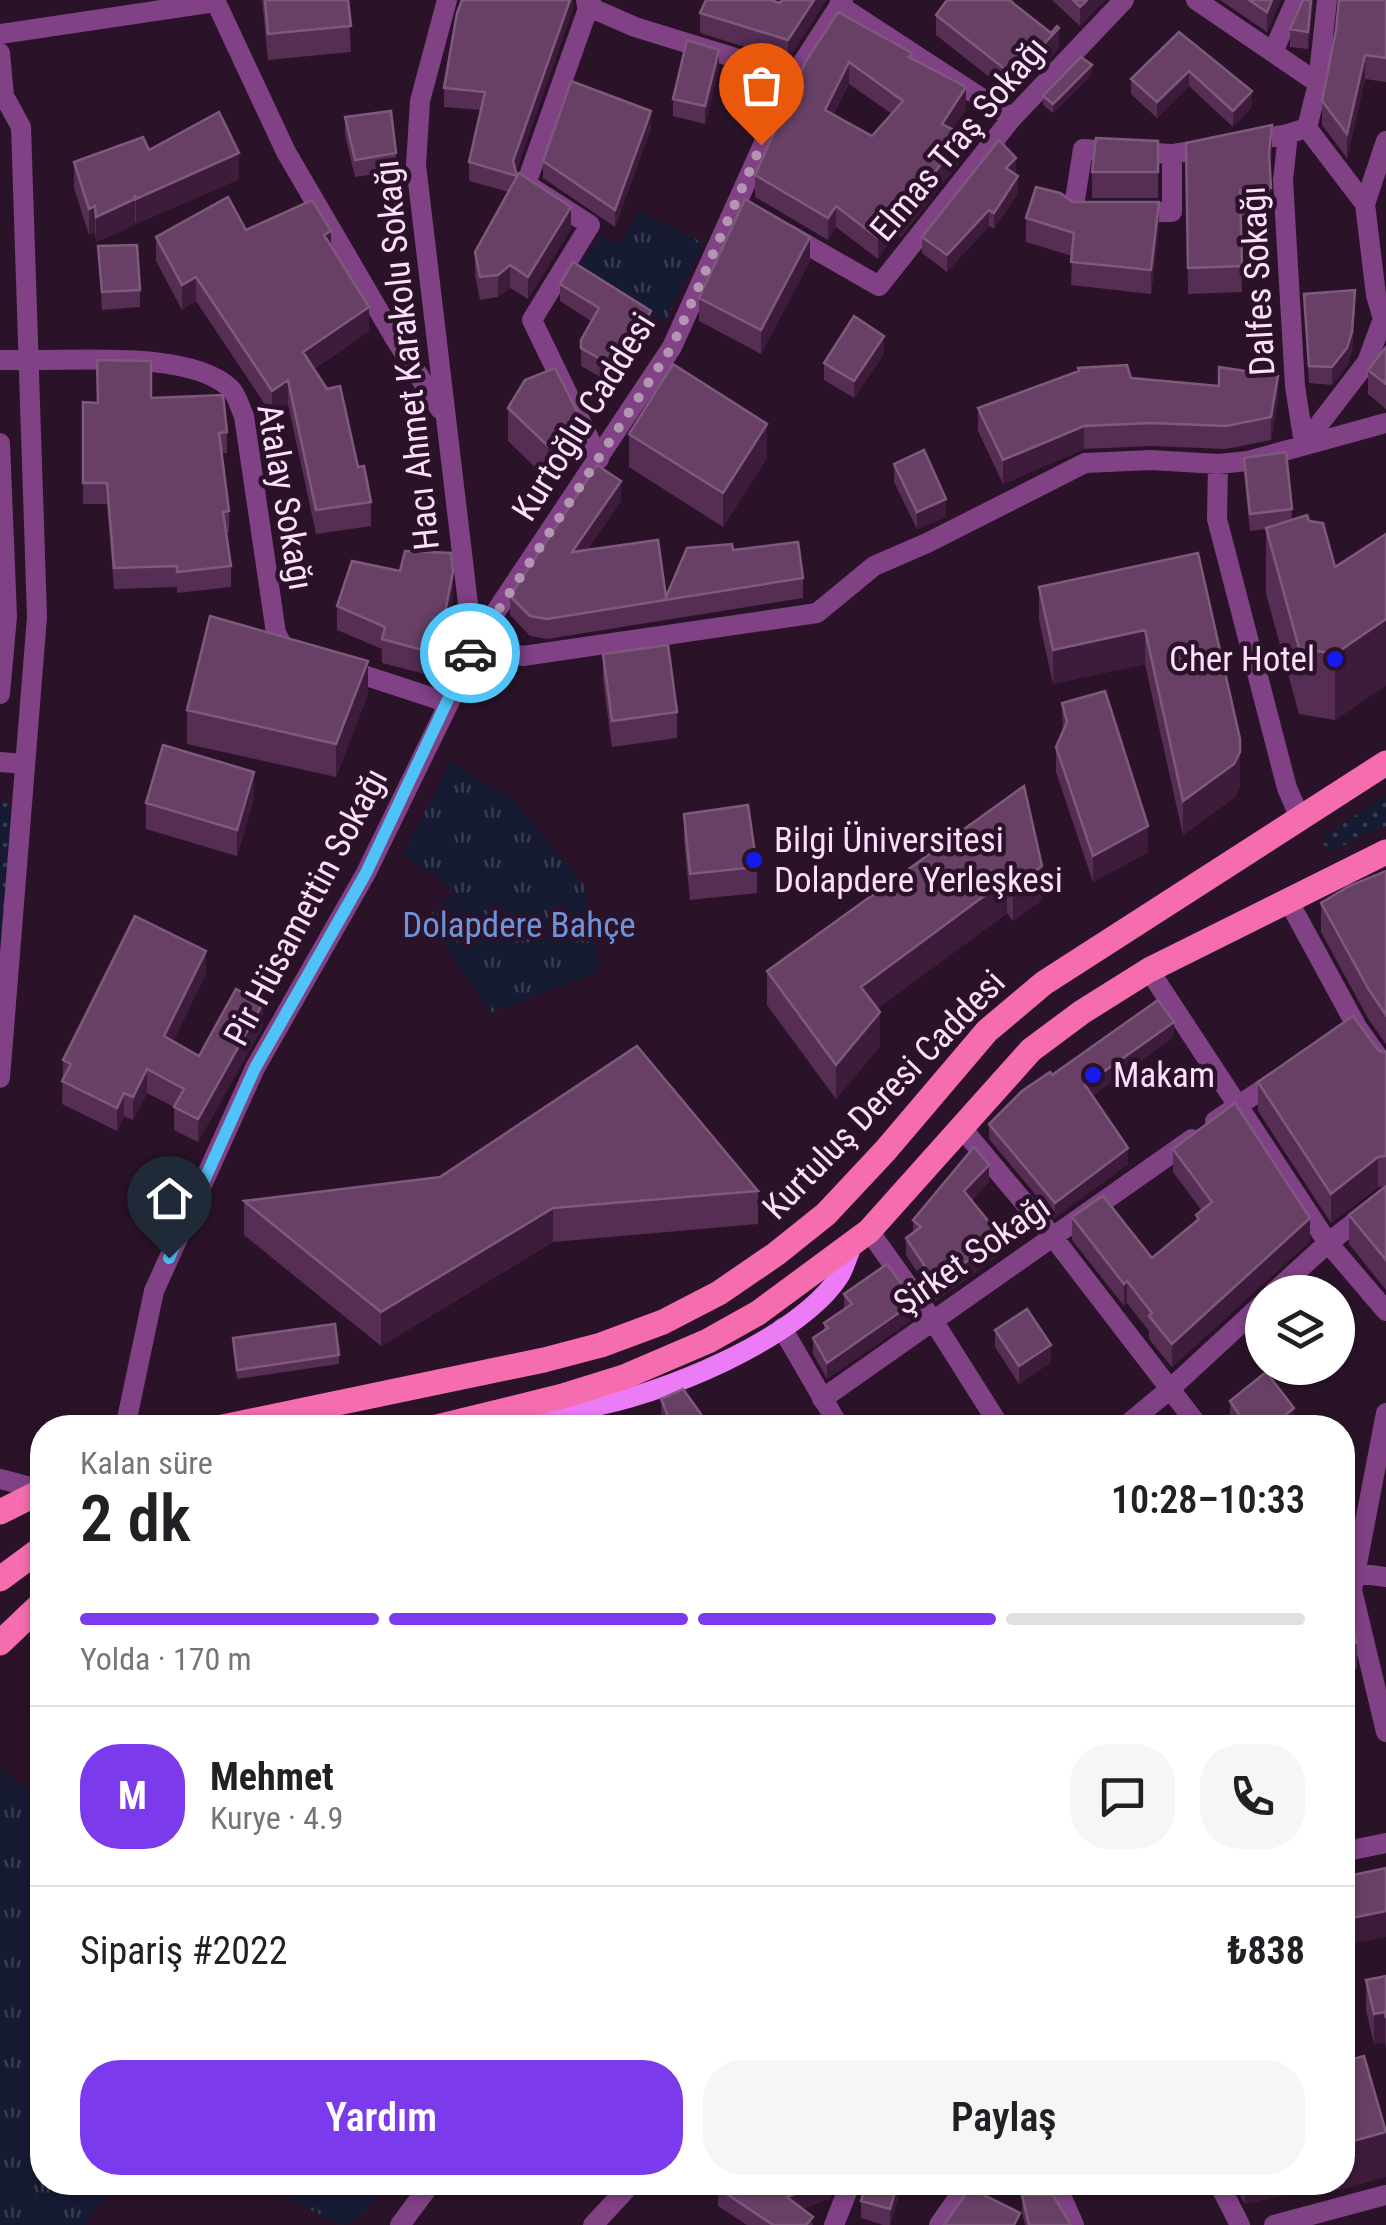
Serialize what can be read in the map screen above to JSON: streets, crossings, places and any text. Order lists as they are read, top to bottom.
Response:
{
  "streets": {
    "main road": ["Kurtuluş Deresi Caddesi"],
    "street": [
      "Elmas Traş Sokağı",
      "Dalfes Sokağı",
      "Hacı Ahmet Karakolu Sokağı",
      "Kurtoğlu Caddesi",
      "Atalay Sokağı",
      "Pir Hüsamettin Sokağı",
      "Şirket Sokağı"
    ]
  },
  "crossings": [
    ["Elmas Traş Sokağı", "Kurtoğlu Caddesi"],
    ["Hacı Ahmet Karakolu Sokağı", "Kurtoğlu Caddesi"],
    ["Hacı Ahmet Karakolu Sokağı", "Pir Hüsamettin Sokağı"],
    ["Kurtoğlu Caddesi", "Pir Hüsamettin Sokağı"],
    ["Atalay Sokağı", "Pir Hüsamettin Sokağı"]
  ],
  "parks": ["Dolapdere Bahçe"],
  "places": ["Cher Hotel", "Bilgi Üniversitesi Dolapdere Yerleşkesi", "Makam"],
  "page": {
    "heading": ["2 dk", "Kalan süre", "10:28–10:33"],
    "panel": [
      "Mehmet",
      "Kurye · 4.9",
      "Sipariş #2022",
      "₺838"
    ],
    "bar": "Yolda · 170 m",
    "round": "M",
    "buttons": ["Yardım", "Paylaş"]
  }
}
